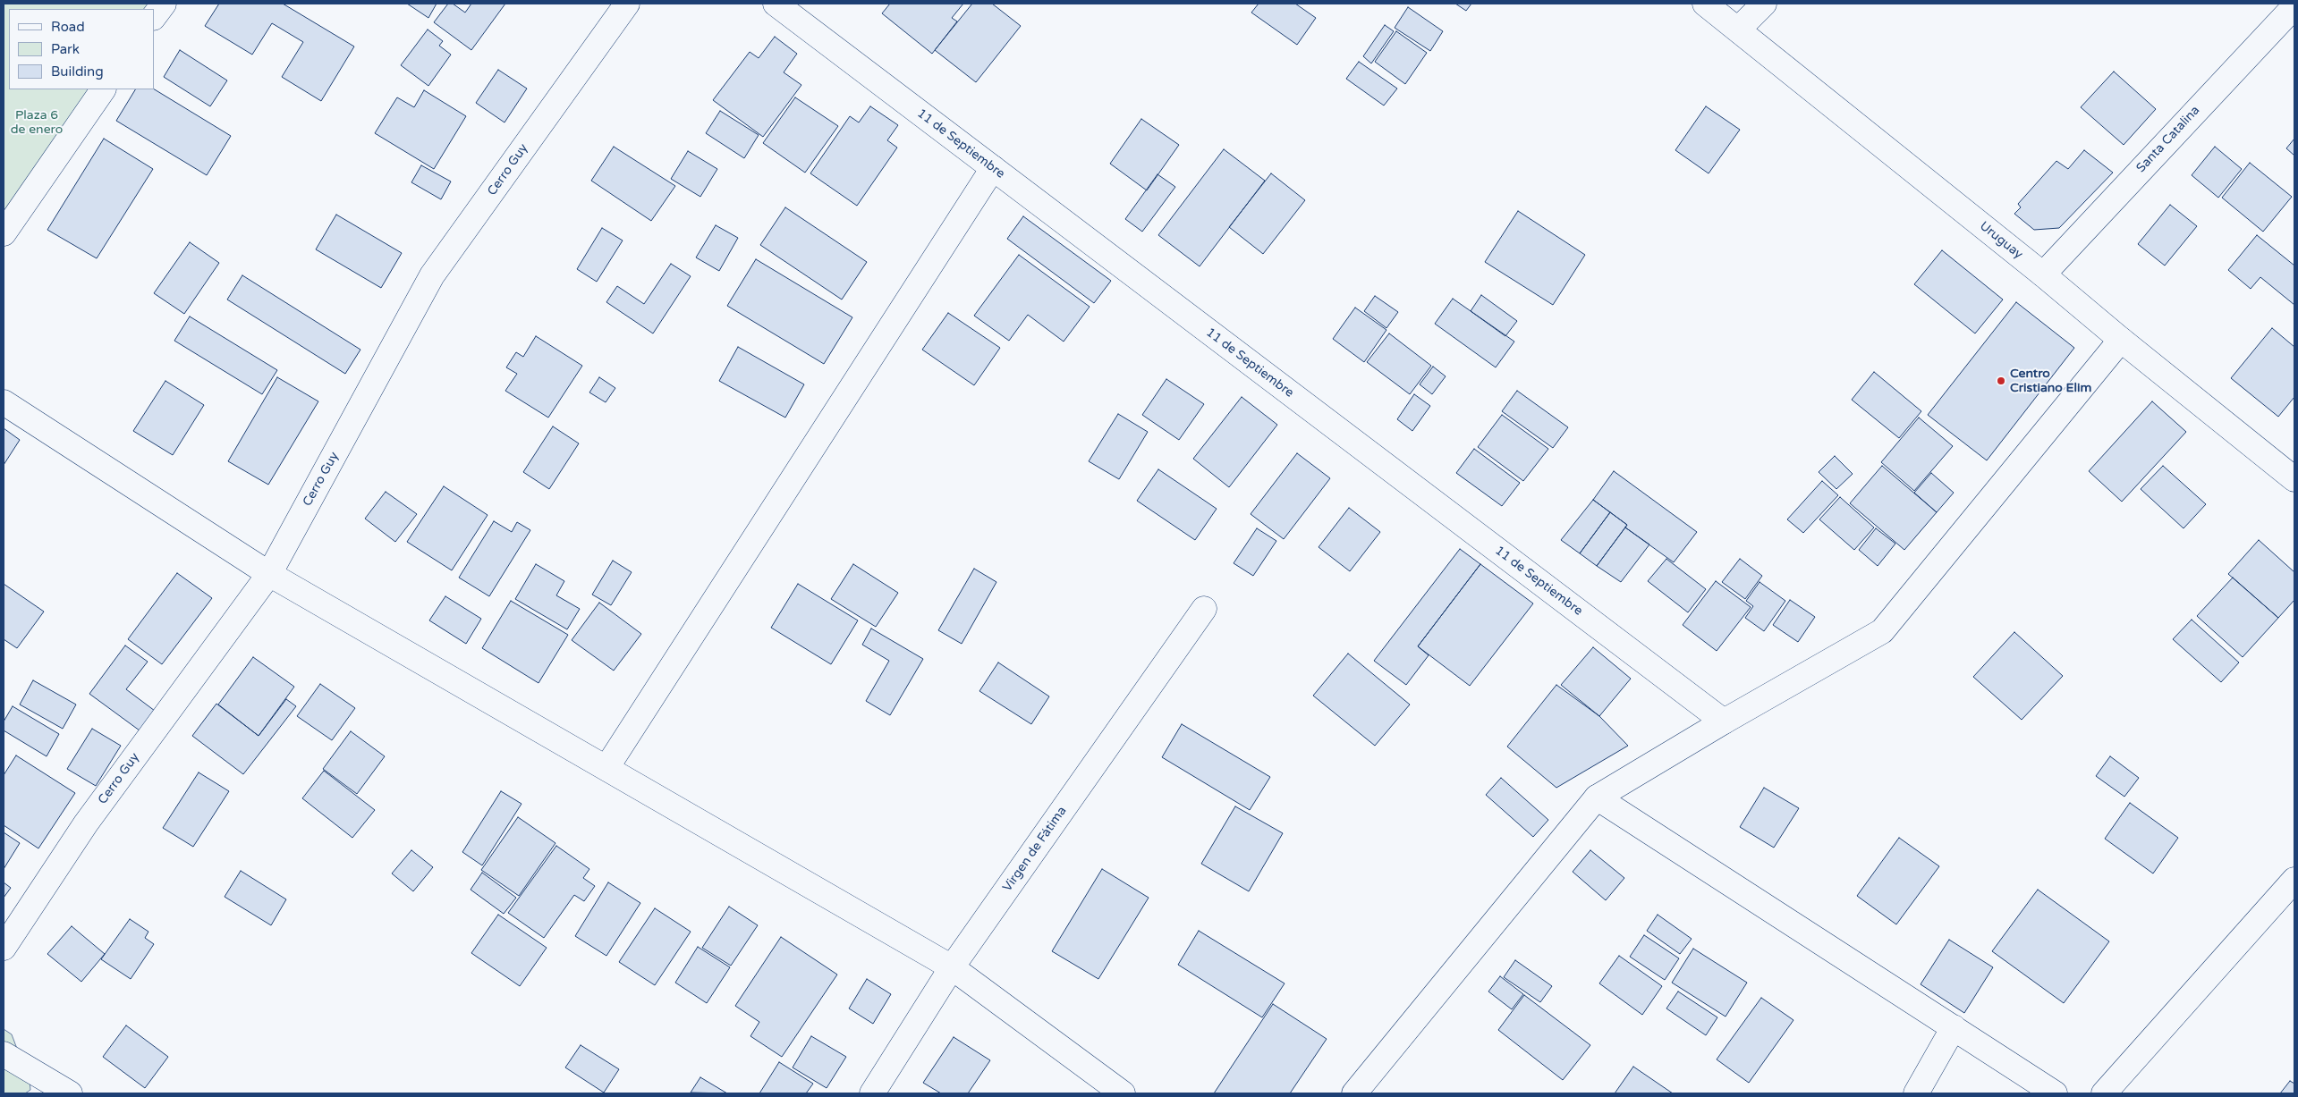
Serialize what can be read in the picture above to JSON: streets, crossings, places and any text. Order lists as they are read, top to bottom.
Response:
{
  "streets": {
    "street": [
      "Santa Catalina",
      "11 de Septiembre",
      "Cerro Guy",
      "Uruguay",
      "Virgen de Fátima"
    ]
  },
  "crossings": [
    ["Santa Catalina", "Uruguay"]
  ],
  "parks": ["Plaza 6 de enero"],
  "places": ["Centro Cristiano Elim"],
  "legend": ["Road", "Park", "Building"]
}
